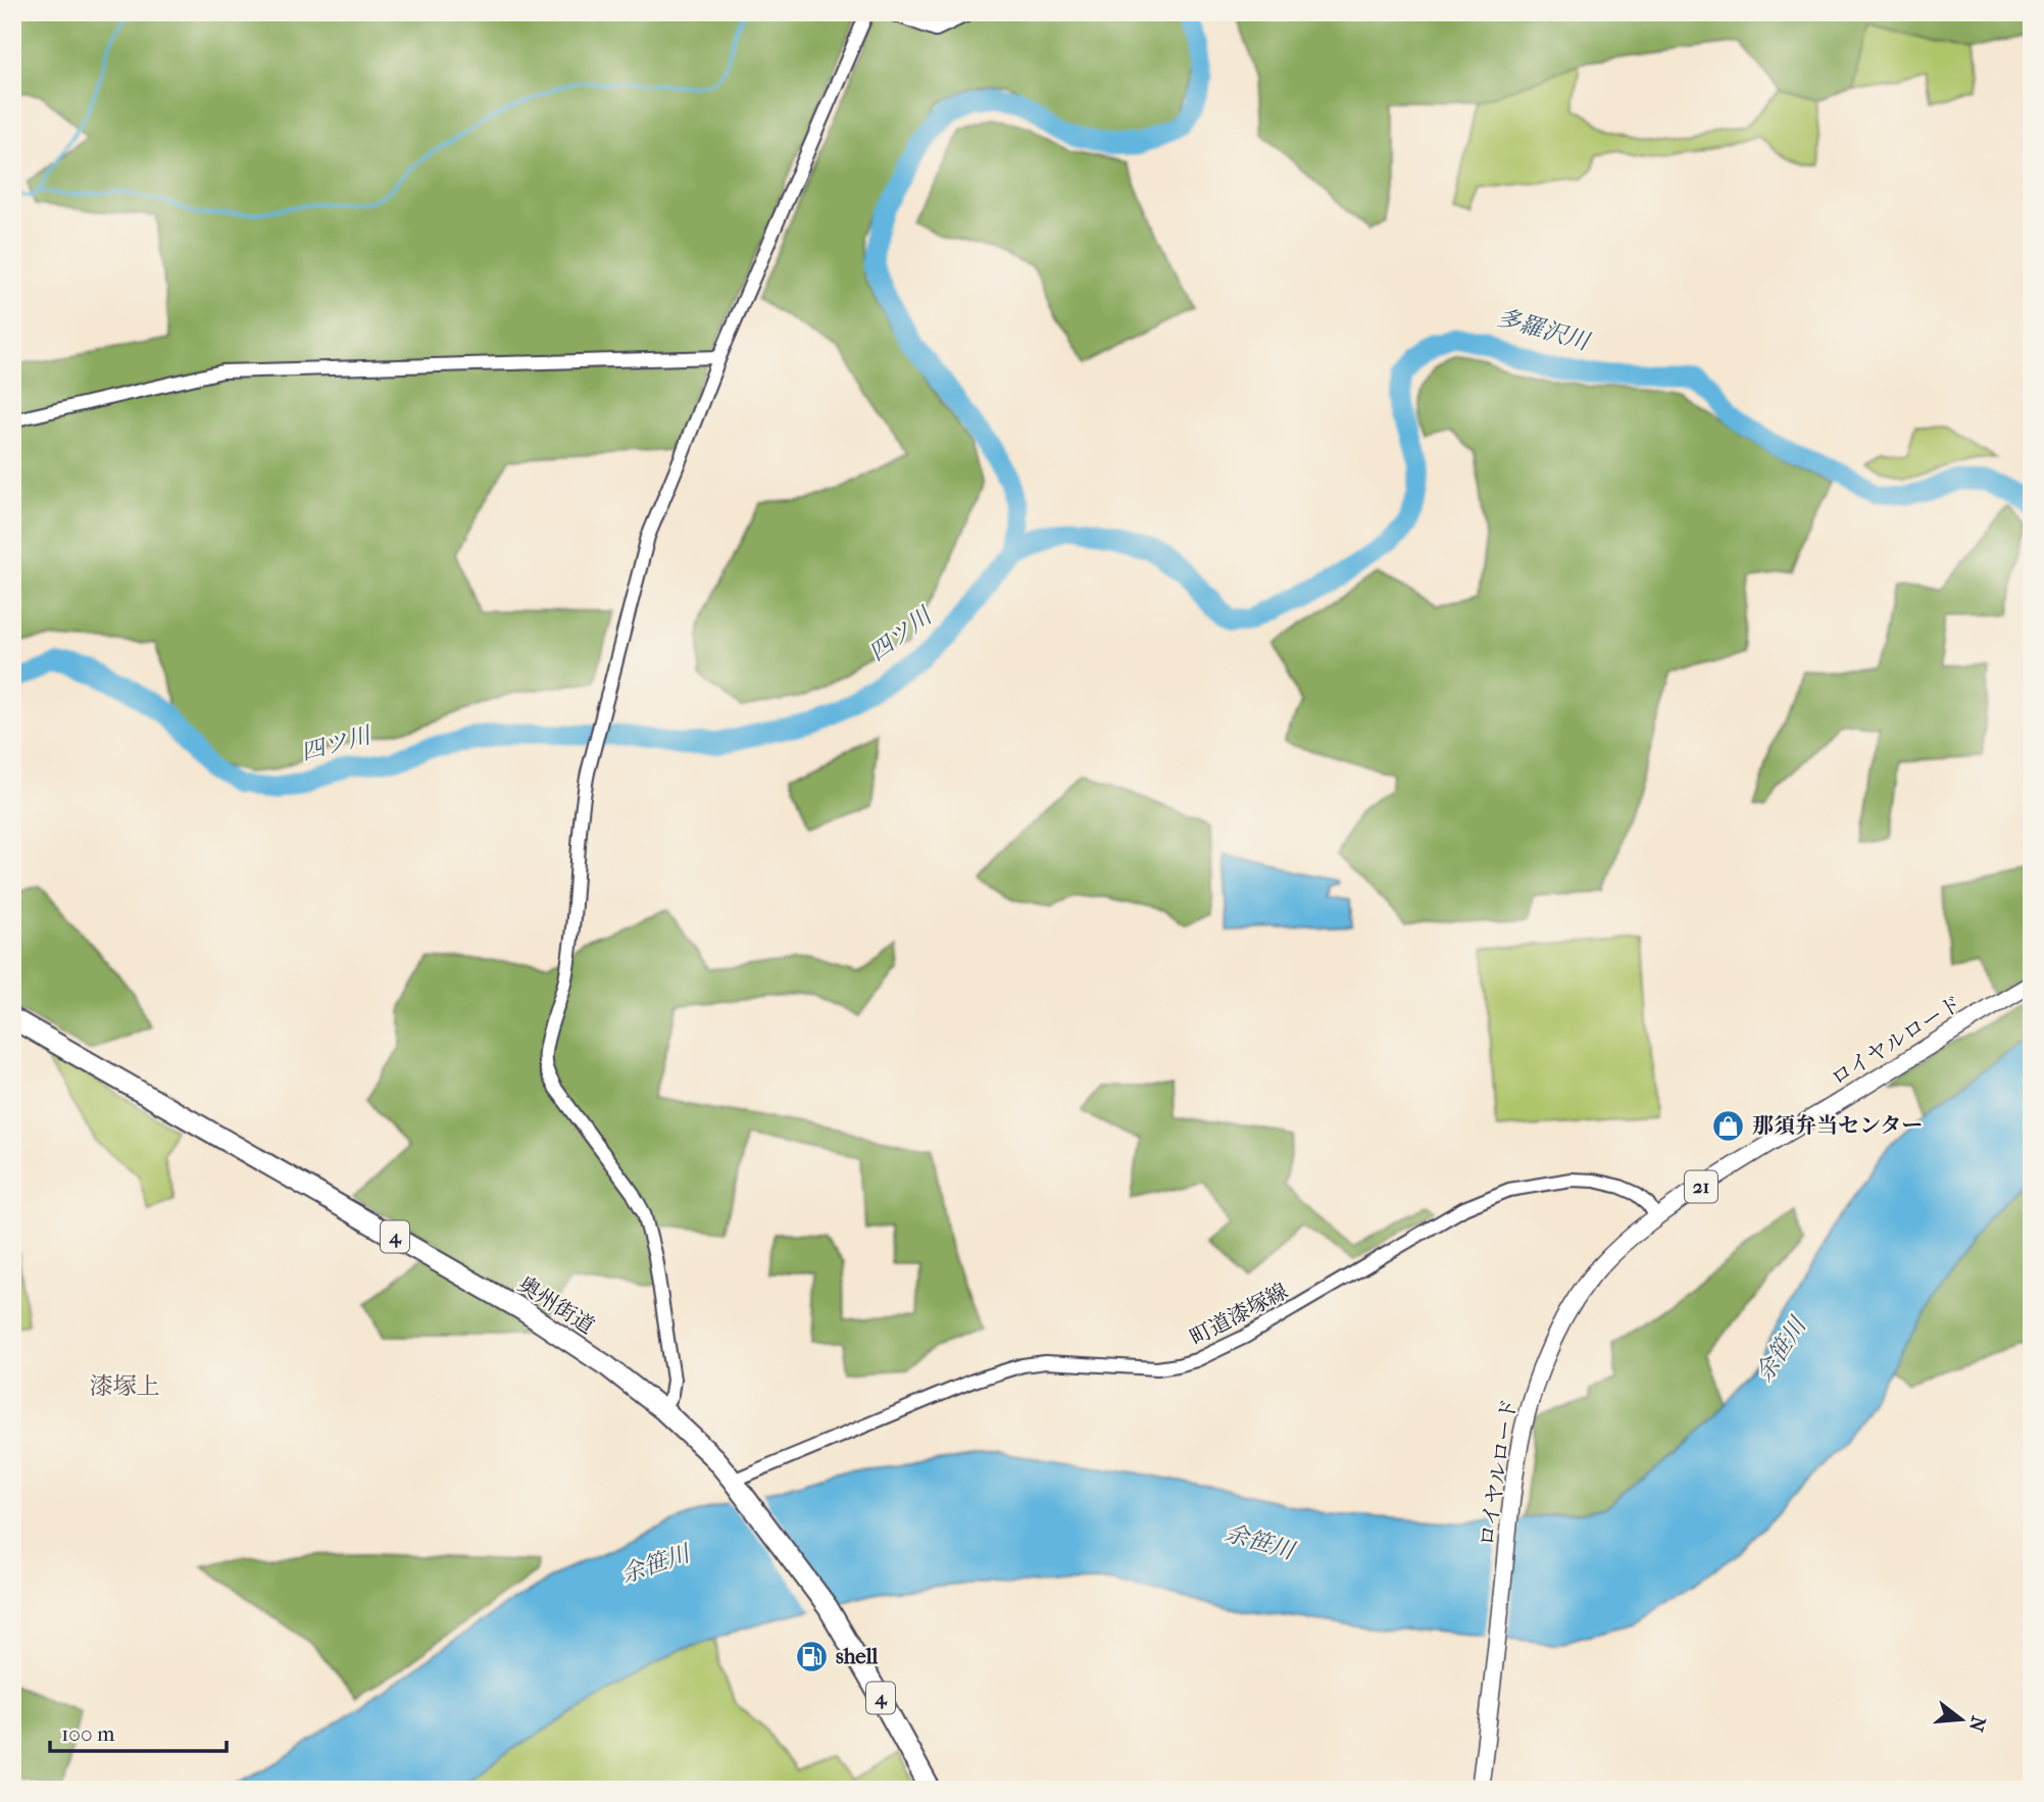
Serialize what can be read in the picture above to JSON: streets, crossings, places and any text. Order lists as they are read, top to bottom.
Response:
{
  "streets": {
    "highway": ["4", "奥州街道"],
    "main road": ["ロイヤルロード", "21"],
    "street": ["町道漆塚線"]
  },
  "crossings": [
    ["ロイヤルロード", "町道漆塚線"],
    ["奥州街道", "町道漆塚線"]
  ],
  "districts": ["漆塚上"],
  "water": ["多羅沢川", "四ツ川", "余笹川"],
  "places": {
    "shop": ["那須弁当センター"],
    "fuel station": ["shell"]
  },
  "scale_bar": "100 m",
  "north": "right"
}
